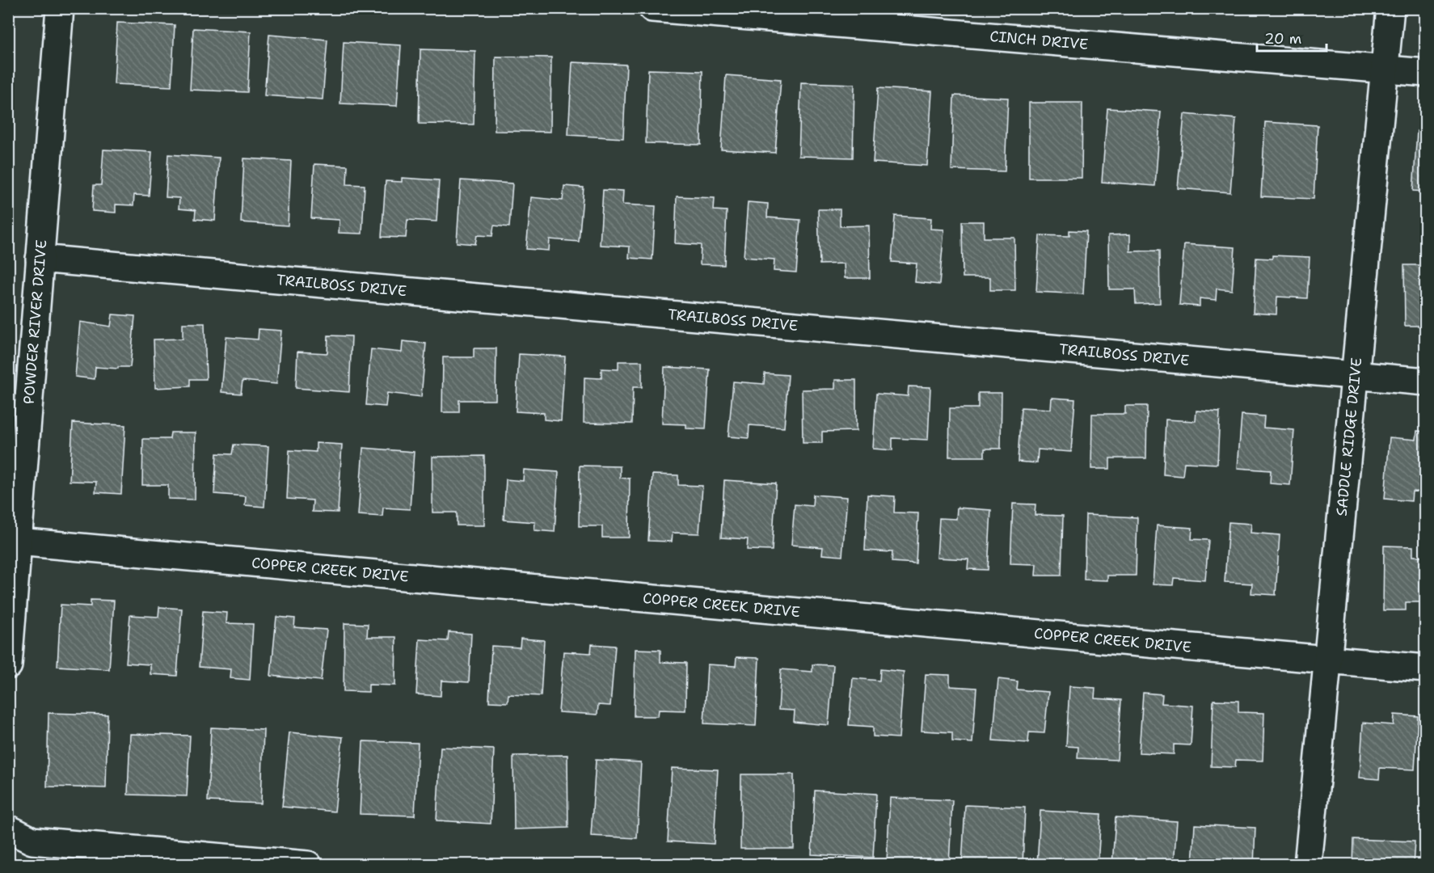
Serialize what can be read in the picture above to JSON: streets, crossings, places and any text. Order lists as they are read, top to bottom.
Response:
{
  "streets": {
    "street": [
      "CINCH DRIVE",
      "TRAILBOSS DRIVE",
      "POWDER RIVER DRIVE",
      "SADDLE RIDGE DRIVE",
      "COPPER CREEK DRIVE"
    ]
  },
  "crossings": [
    ["CINCH DRIVE", "SADDLE RIDGE DRIVE"],
    ["TRAILBOSS DRIVE", "POWDER RIVER DRIVE"],
    ["TRAILBOSS DRIVE", "SADDLE RIDGE DRIVE"],
    ["POWDER RIVER DRIVE", "COPPER CREEK DRIVE"],
    ["SADDLE RIDGE DRIVE", "COPPER CREEK DRIVE"]
  ],
  "scale_bar": "20 m"
}
